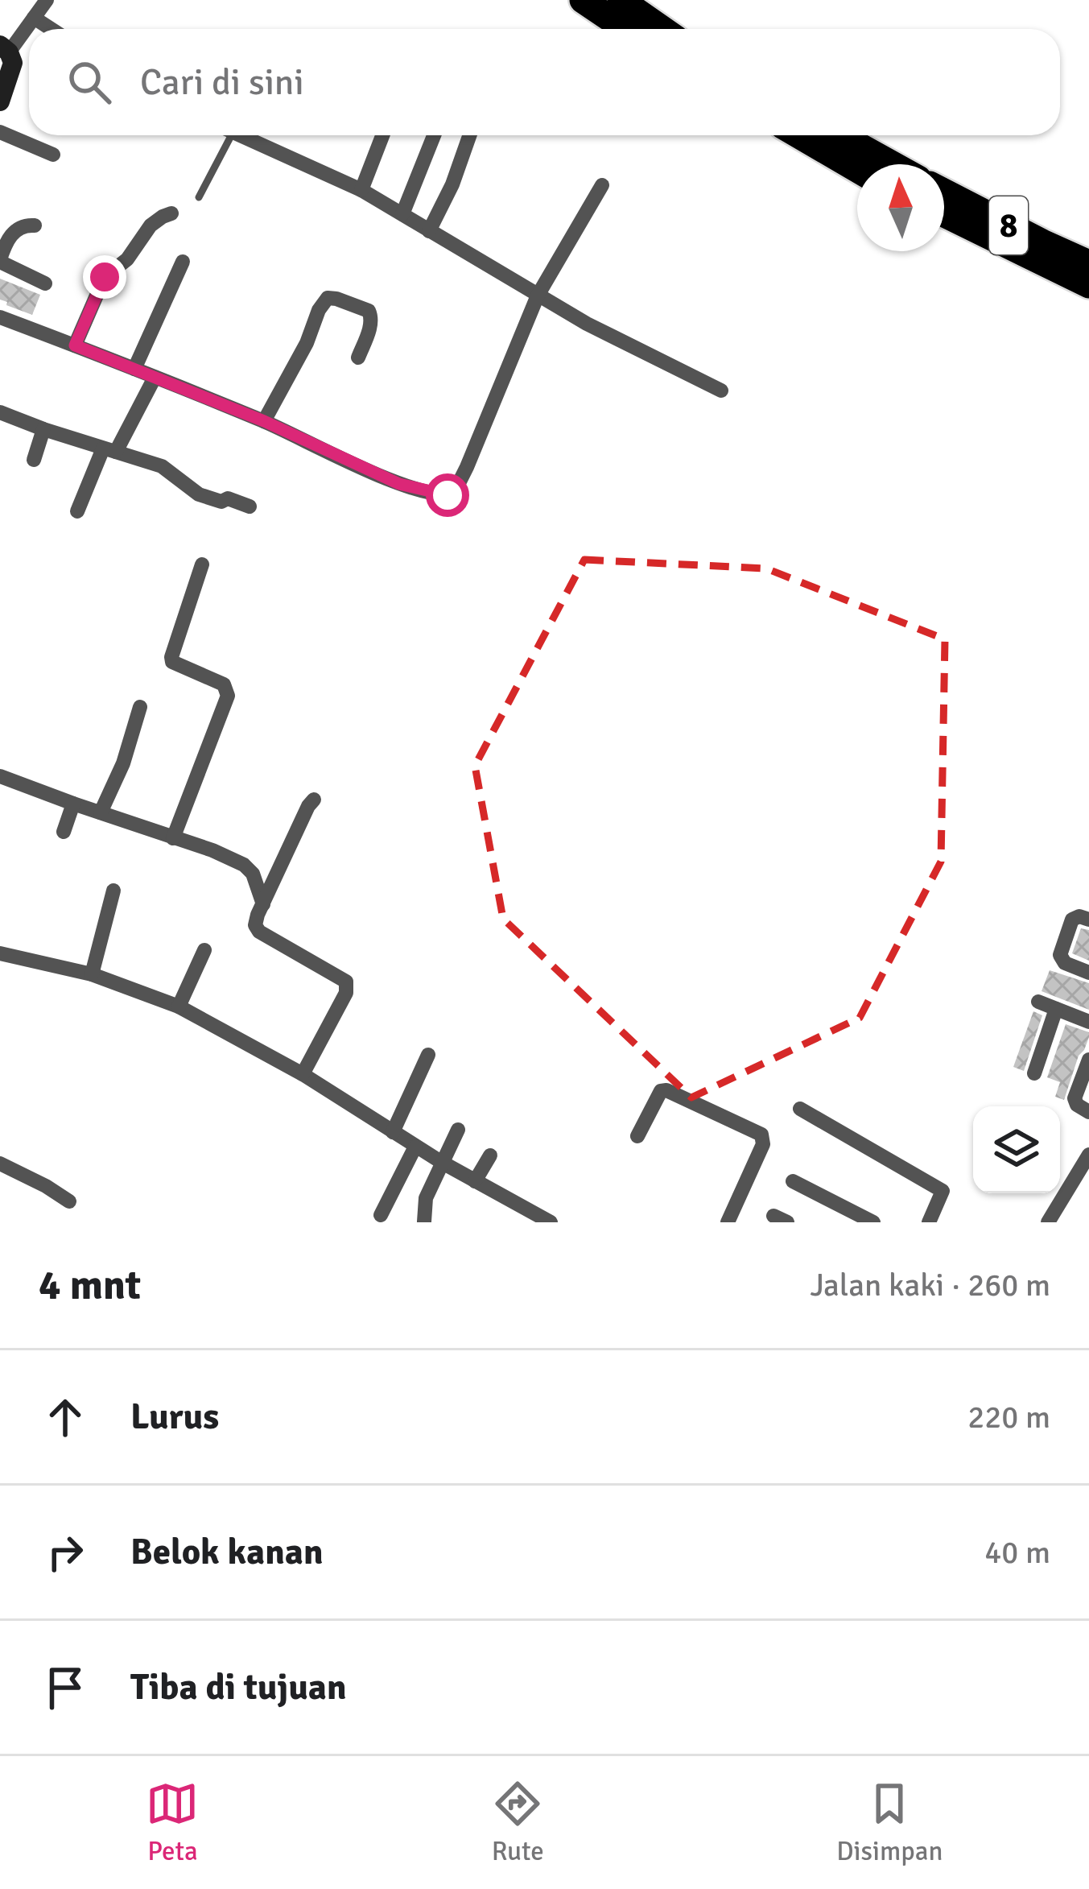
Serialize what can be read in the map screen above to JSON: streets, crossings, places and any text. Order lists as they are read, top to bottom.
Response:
{
  "streets": {
    "highway": ["8"]
  },
  "north": "top",
  "page": {
    "search": "Cari di sini",
    "heading": ["4 mnt", "Jalan kaki · 260 m"],
    "list": [
      ["Lurus", "220 m"],
      ["Belok kanan", "40 m"],
      "Tiba di tujuan"
    ],
    "nav": ["Peta", "Rute", "Disimpan"]
  }
}
